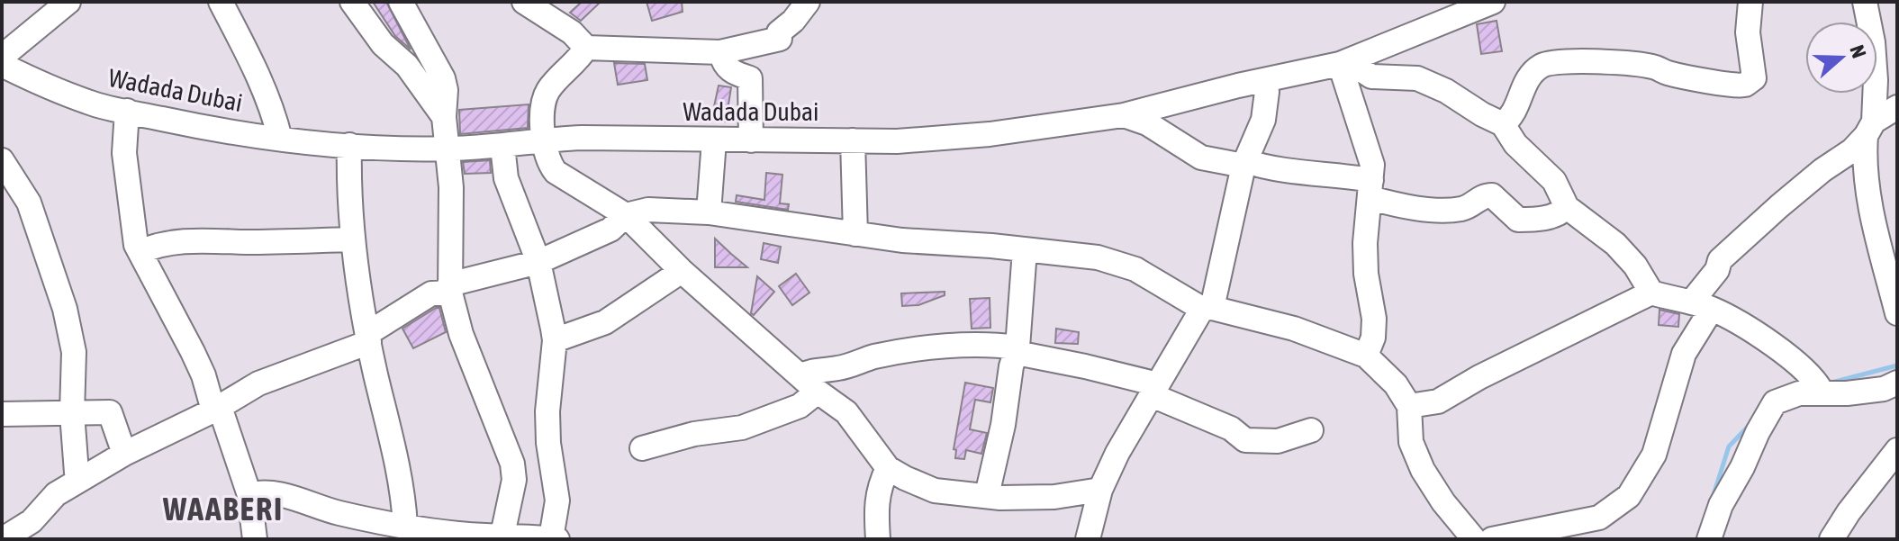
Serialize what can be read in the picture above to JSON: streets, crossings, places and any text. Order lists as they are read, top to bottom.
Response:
{
  "streets": {
    "street": ["Wadada Dubai"]
  },
  "districts": ["WAABERI"],
  "north": "right"
}
